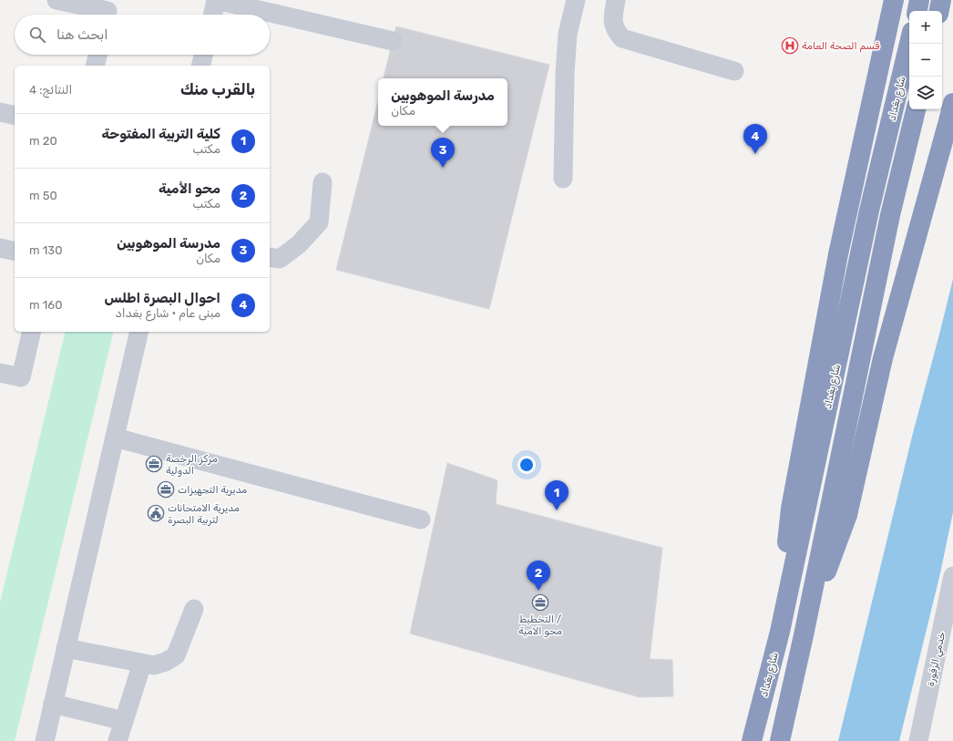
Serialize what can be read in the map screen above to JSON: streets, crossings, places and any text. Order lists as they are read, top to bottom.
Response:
{
  "streets": {
    "highway": ["شارع بغداد"],
    "street": ["خدمي الزقورة"]
  },
  "places": {
    "hospital": ["قسم الصحة العامة"],
    "office": ["مركز الرخصة الدولية", "مديرية التجهيزات", "التخطيط / محو الامية"],
    "public building": ["مديرية الامتحانات لتربية البصرة"]
  },
  "page": {
    "map_buttons": ["+", "−"],
    "search": "ابحث هنا",
    "heading": ["بالقرب منك", "النتائج: 4"],
    "popup": ["مدرسة الموهوبين", "مكان"],
    "list": [
      {
        "mark": "1",
        "name": "كلية التربية المفتوحة",
        "note": "مكتب",
        "value": "20 m"
      },
      {
        "mark": "2",
        "name": "محو الأمية",
        "note": "مكتب",
        "value": "50 m"
      },
      {
        "mark": "3",
        "name": "مدرسة الموهوبين",
        "note": "مكان",
        "value": "130 m"
      },
      {
        "mark": "4",
        "name": "احوال البصرة اطلس",
        "note": "مبنى عام · شارع بغداد",
        "value": "160 m"
      }
    ],
    "pins": [
      "4",
      "3",
      "1",
      "2"
    ]
  }
}
